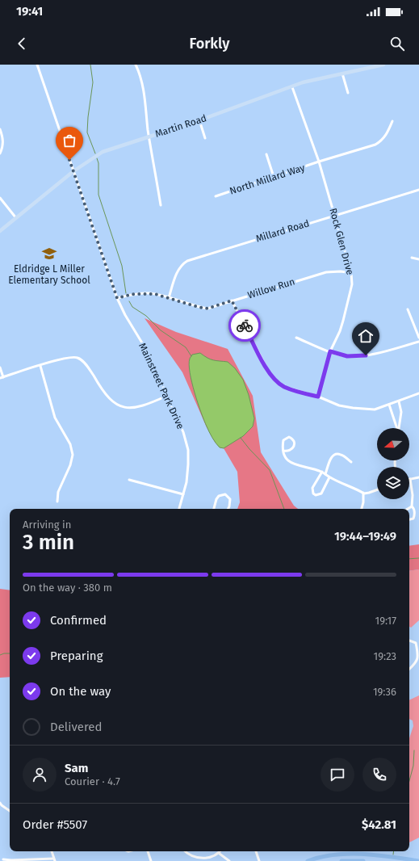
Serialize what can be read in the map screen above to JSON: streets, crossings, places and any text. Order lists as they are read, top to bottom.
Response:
{
  "streets": {
    "street": [
      "Martin Road",
      "North Millard Way",
      "Millard Road",
      "Rock Glen Drive",
      "Willow Run",
      "Mainstreet Park Drive"
    ]
  },
  "crossings": [
    ["Martin Road", "Rock Glen Drive"],
    ["Martin Road", "Mainstreet Park Drive"],
    ["North Millard Way", "Rock Glen Drive"],
    ["Millard Road", "Rock Glen Drive"],
    ["Millard Road", "Willow Run"],
    ["Rock Glen Drive", "Willow Run"],
    ["Willow Run", "Mainstreet Park Drive"]
  ],
  "places": {
    "school or university": ["Eldridge L Miller Elementary School"]
  },
  "north": "left",
  "page": {
    "status": "19:41",
    "header": "Forkly",
    "heading": ["3 min", "Arriving in", "19:44–19:49"],
    "panel": [
      "Sam",
      "Courier · 4.7",
      "Order #5507",
      "$42.81"
    ],
    "bar": "On the way · 380 m",
    "list": [
      ["Confirmed", "19:17"],
      ["Preparing", "19:23"],
      ["On the way", "19:36"],
      "Delivered"
    ]
  }
}
